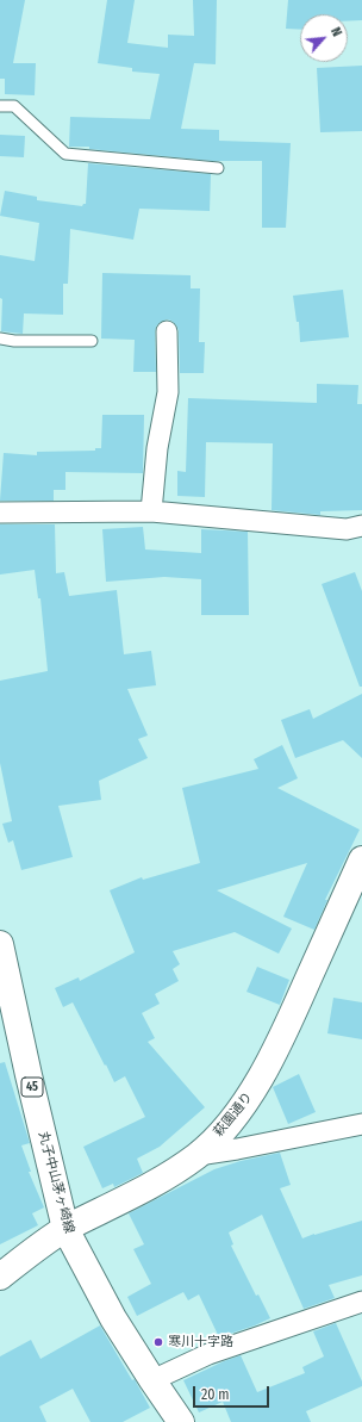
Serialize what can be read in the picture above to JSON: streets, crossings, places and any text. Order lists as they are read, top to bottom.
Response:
{
  "streets": {
    "street": ["45", "萩園通り", "丸子中山茅ヶ崎線"]
  },
  "crossings": [
    ["萩園通り", "丸子中山茅ヶ崎線"]
  ],
  "places": ["寒川十字路"],
  "scale_bar": "20 m",
  "north": "top right"
}
